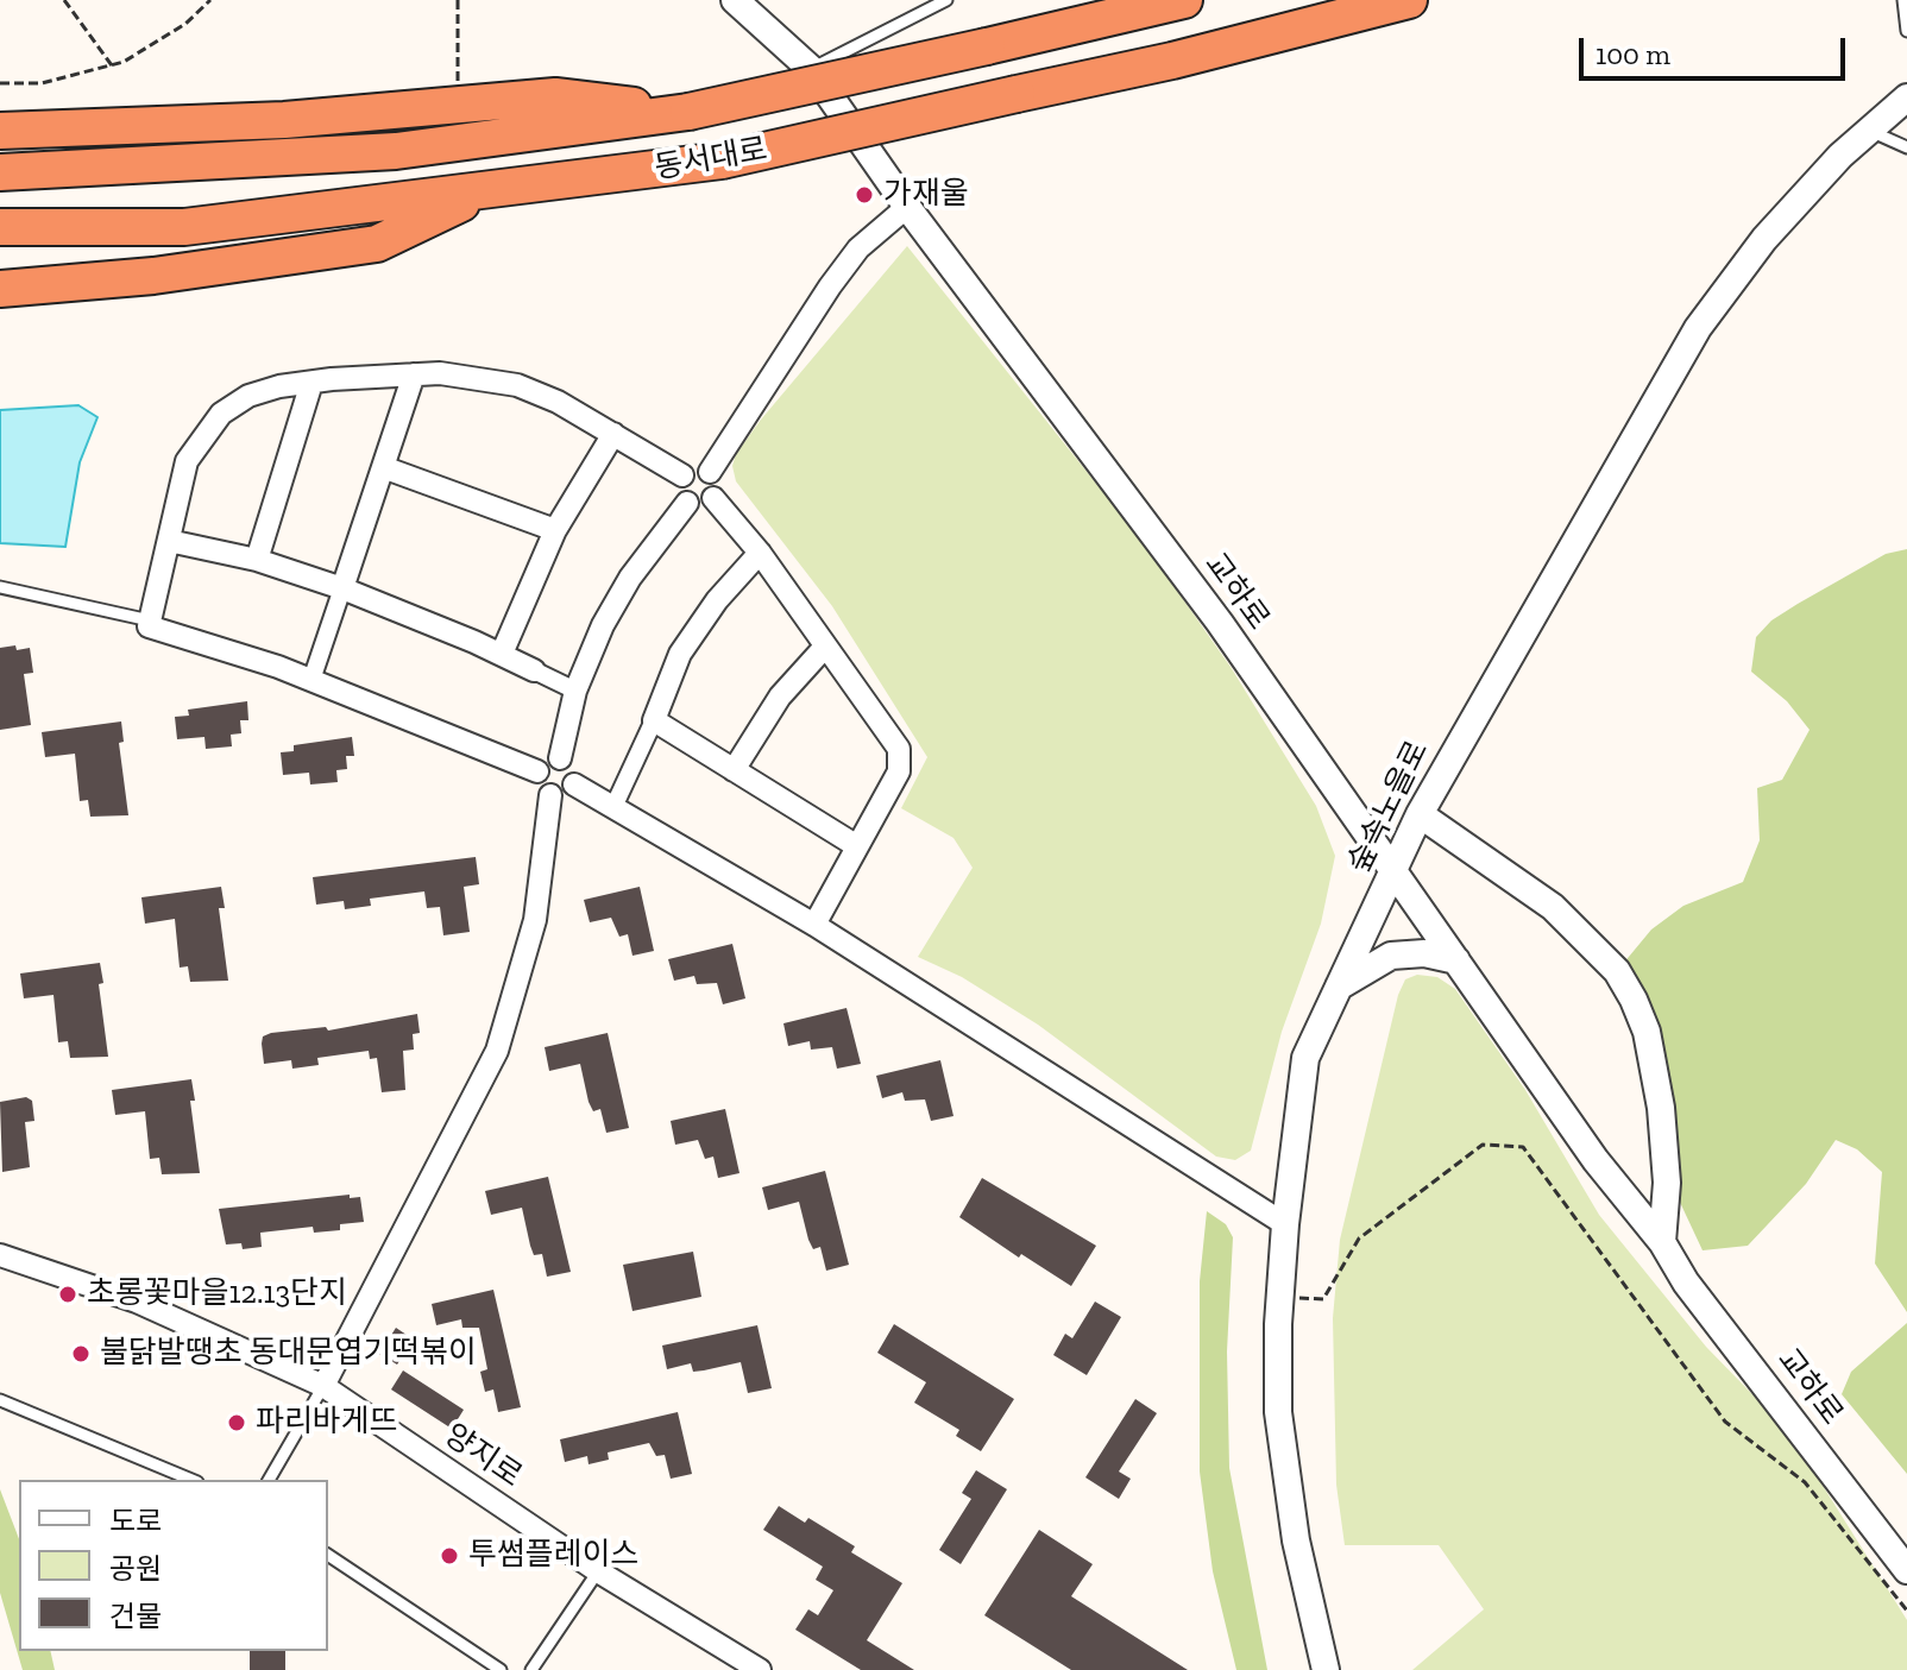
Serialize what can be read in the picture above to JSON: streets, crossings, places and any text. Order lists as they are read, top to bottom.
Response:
{
  "streets": {
    "highway": ["동서대로"],
    "street": ["교하로", "숲속노을로", "양지로"]
  },
  "crossings": [
    ["교하로", "숲속노을로"]
  ],
  "places": [
    "가재울",
    "초롱꽃마을12.13단지",
    "불닭발땡초 동대문엽기떡볶이",
    "파리바게뜨",
    "투썸플레이스"
  ],
  "legend": ["도로", "공원", "건물"],
  "scale_bar": "100 m"
}
